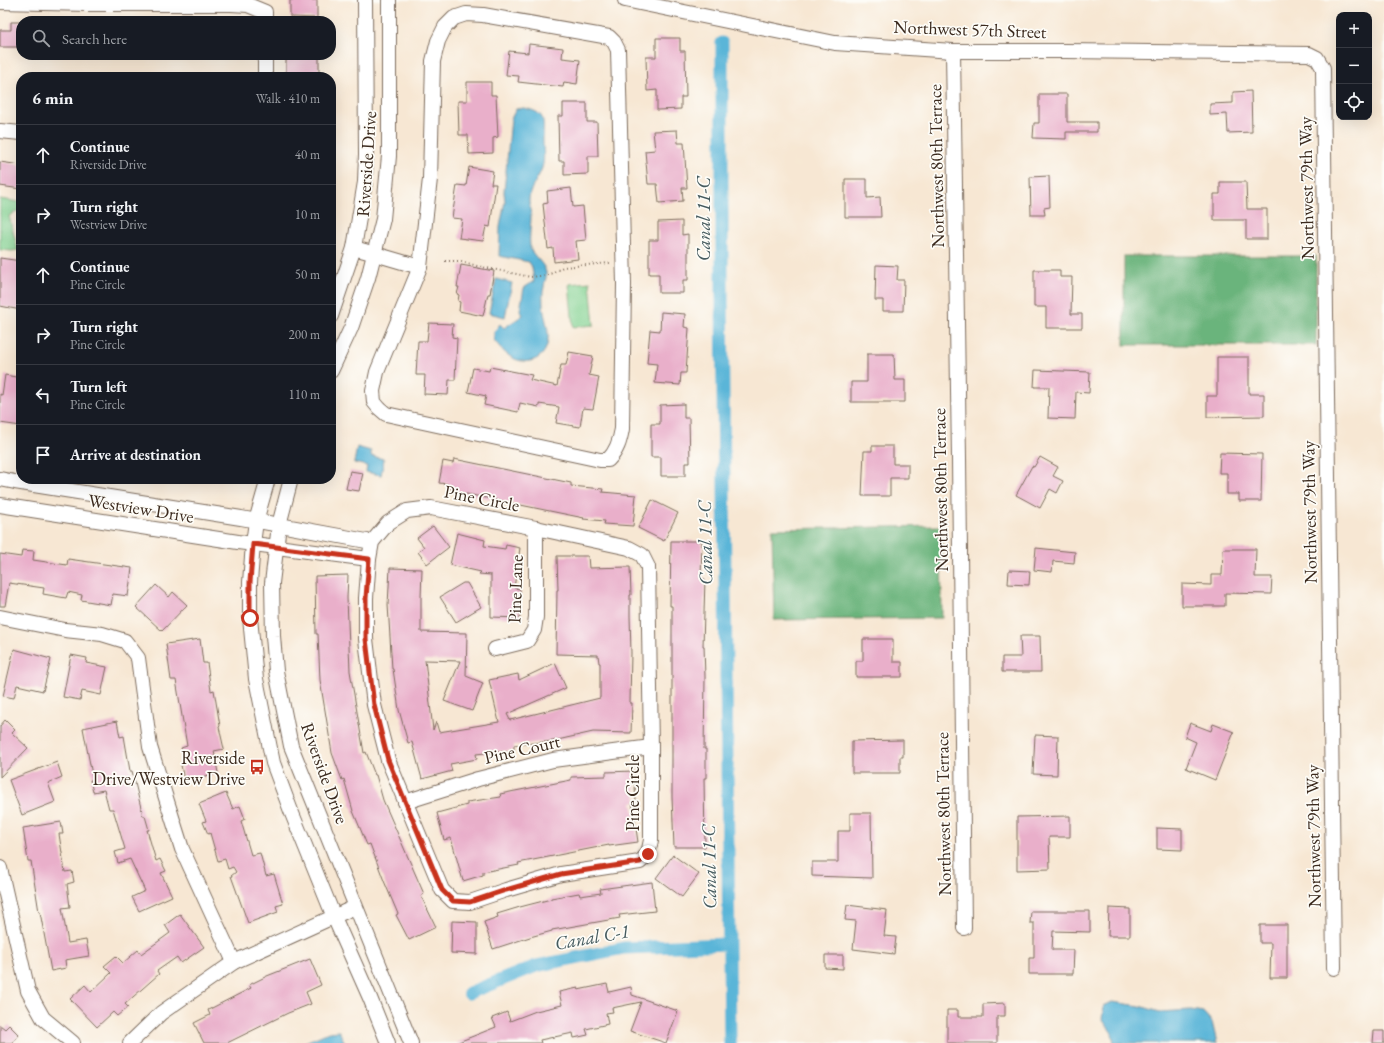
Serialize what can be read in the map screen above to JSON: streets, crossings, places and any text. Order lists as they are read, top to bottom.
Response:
{
  "streets": {
    "street": [
      "Northwest 57th Street",
      "Riverside Drive",
      "Northwest 80th Terrace",
      "Northwest 79th Way",
      "Pine Circle",
      "Westview Drive",
      "Pine Lane",
      "Pine Court"
    ]
  },
  "crossings": [
    ["Northwest 57th Street", "Northwest 80th Terrace"],
    ["Northwest 57th Street", "Northwest 79th Way"],
    ["Riverside Drive", "Westview Drive"],
    ["Pine Circle", "Pine Lane"],
    ["Pine Circle", "Pine Court"]
  ],
  "water": ["Canal 11-C", "Canal C-1"],
  "places": {
    "bus stop": ["Riverside Drive/Westview Drive"]
  },
  "page": {
    "map_buttons": ["+", "−"],
    "search": "Search here",
    "heading": ["6 min", "Walk · 410 m"],
    "list": [
      ["Continue", "Riverside Drive", "40 m"],
      ["Turn right", "Westview Drive", "10 m"],
      ["Continue", "Pine Circle", "50 m"],
      ["Turn right", "Pine Circle", "200 m"],
      ["Turn left", "Pine Circle", "110 m"],
      "Arrive at destination"
    ]
  }
}
